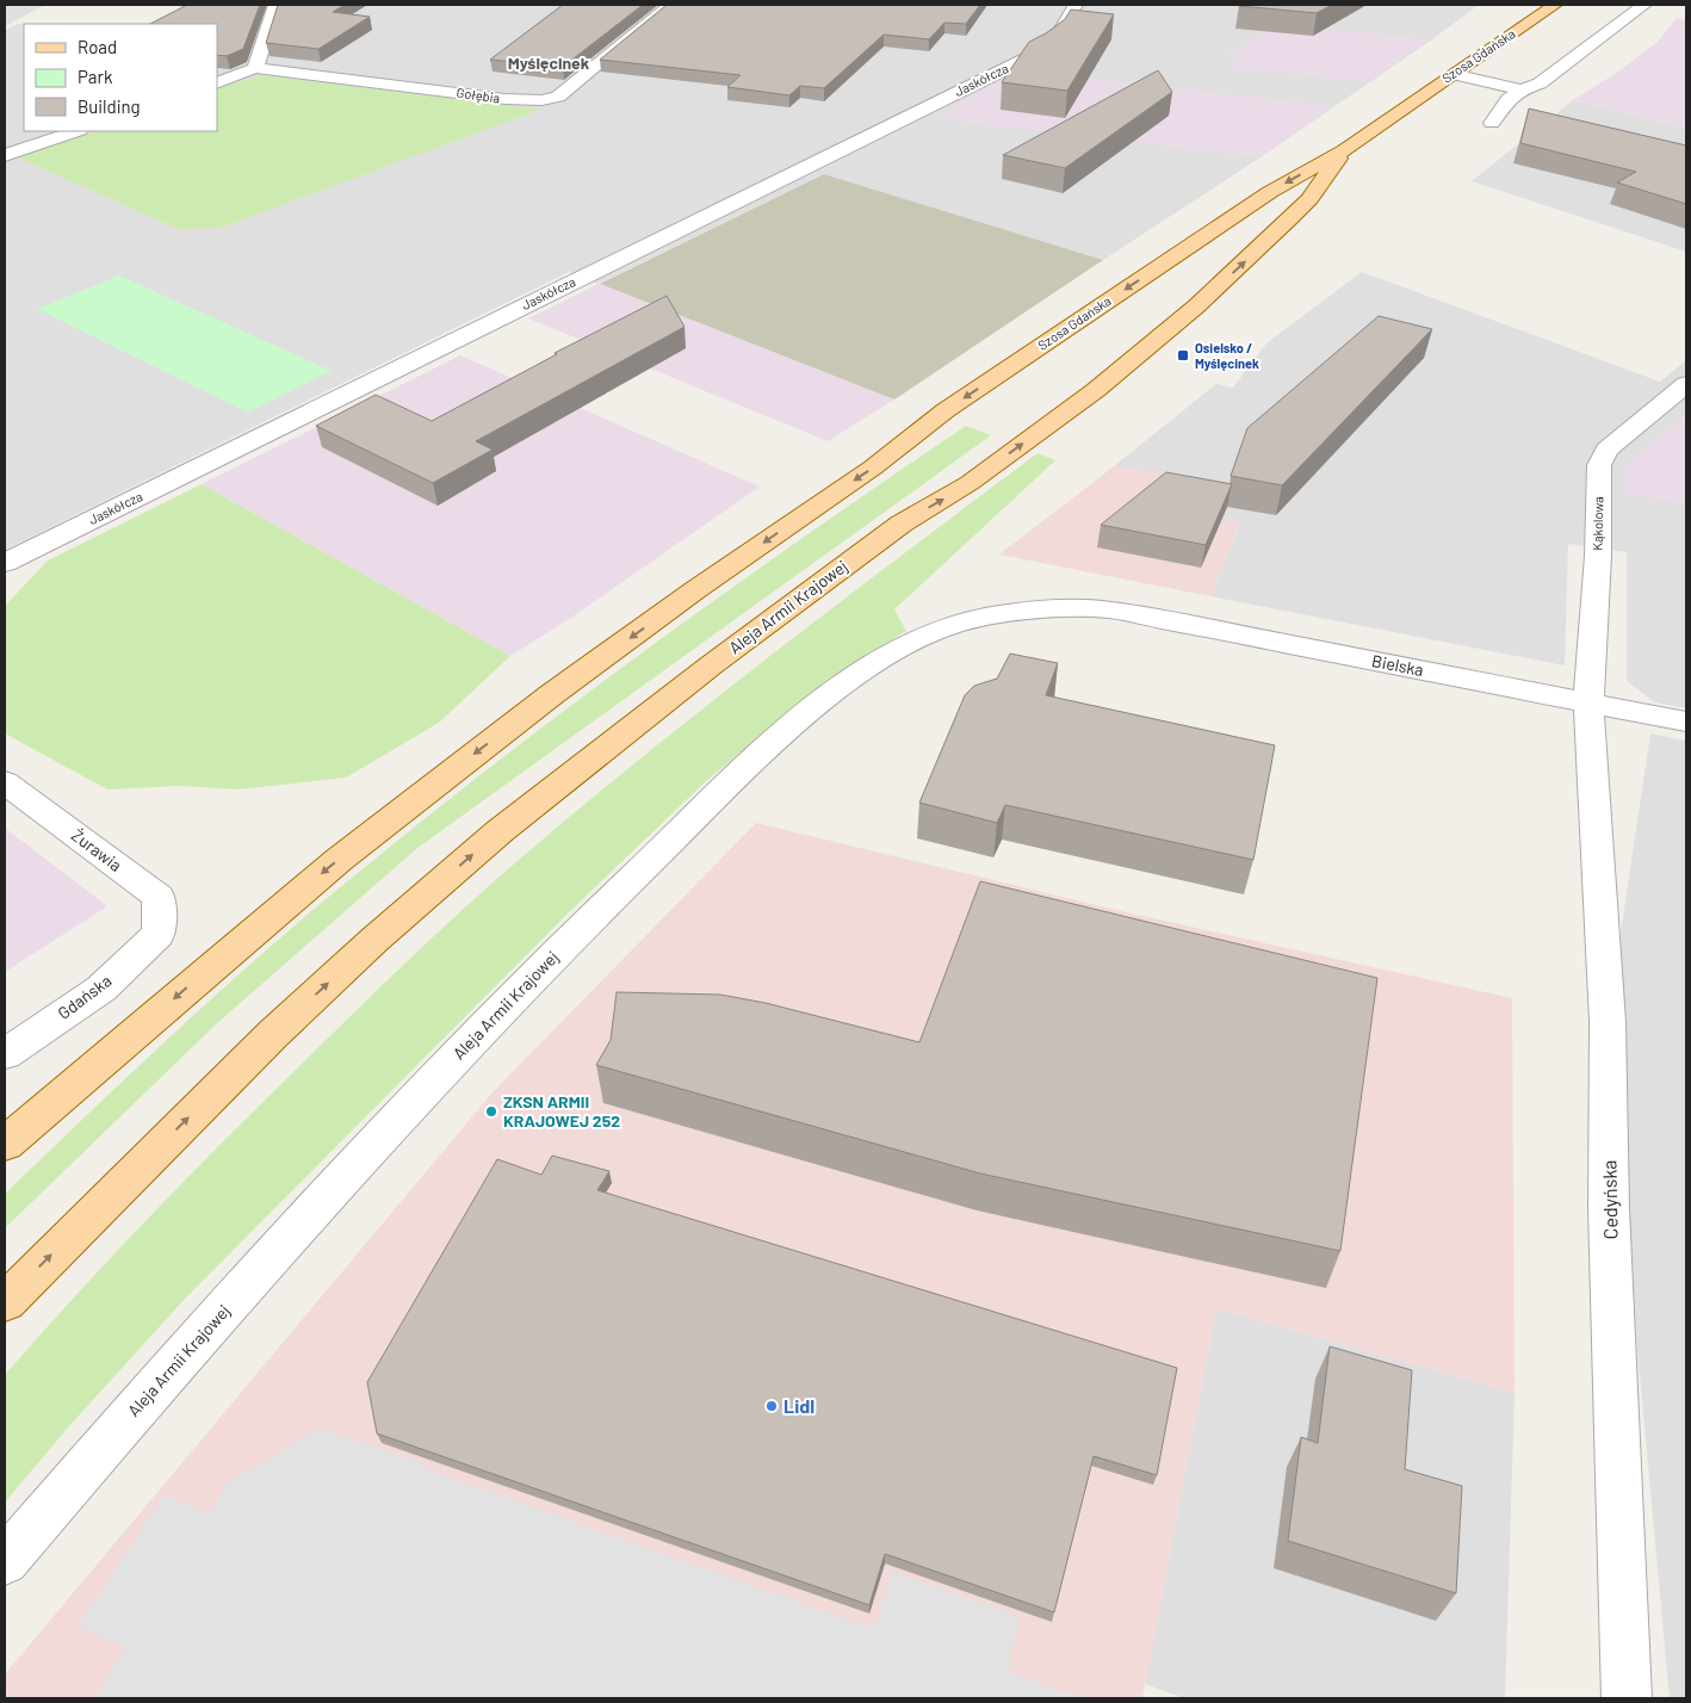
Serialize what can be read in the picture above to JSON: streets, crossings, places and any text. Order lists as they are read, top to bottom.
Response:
{
  "streets": {
    "main road": ["Szosa Gdańska", "Aleja Armii Krajowej"],
    "street": [
      "Jaskółcza",
      "Gołębia",
      "Kąkolowa",
      "Bielska",
      "Żurawia",
      "Gdańska",
      "Cedyńska"
    ]
  },
  "crossings": [
    ["Szosa Gdańska", "Aleja Armii Krajowej"],
    ["Kąkolowa", "Bielska"],
    ["Kąkolowa", "Cedyńska"],
    ["Aleja Armii Krajowej", "Bielska"],
    ["Bielska", "Cedyńska"],
    ["Żurawia", "Gdańska"]
  ],
  "one_way": ["Aleja Armii Krajowej"],
  "districts": ["Myślęcinek"],
  "places": {
    "transit": ["Osielsko / Myślęcinek"],
    "other": ["ZKSN ARMII KRAJOWEJ 252", "Lidl"]
  },
  "legend": ["Road", "Park", "Building"]
}
